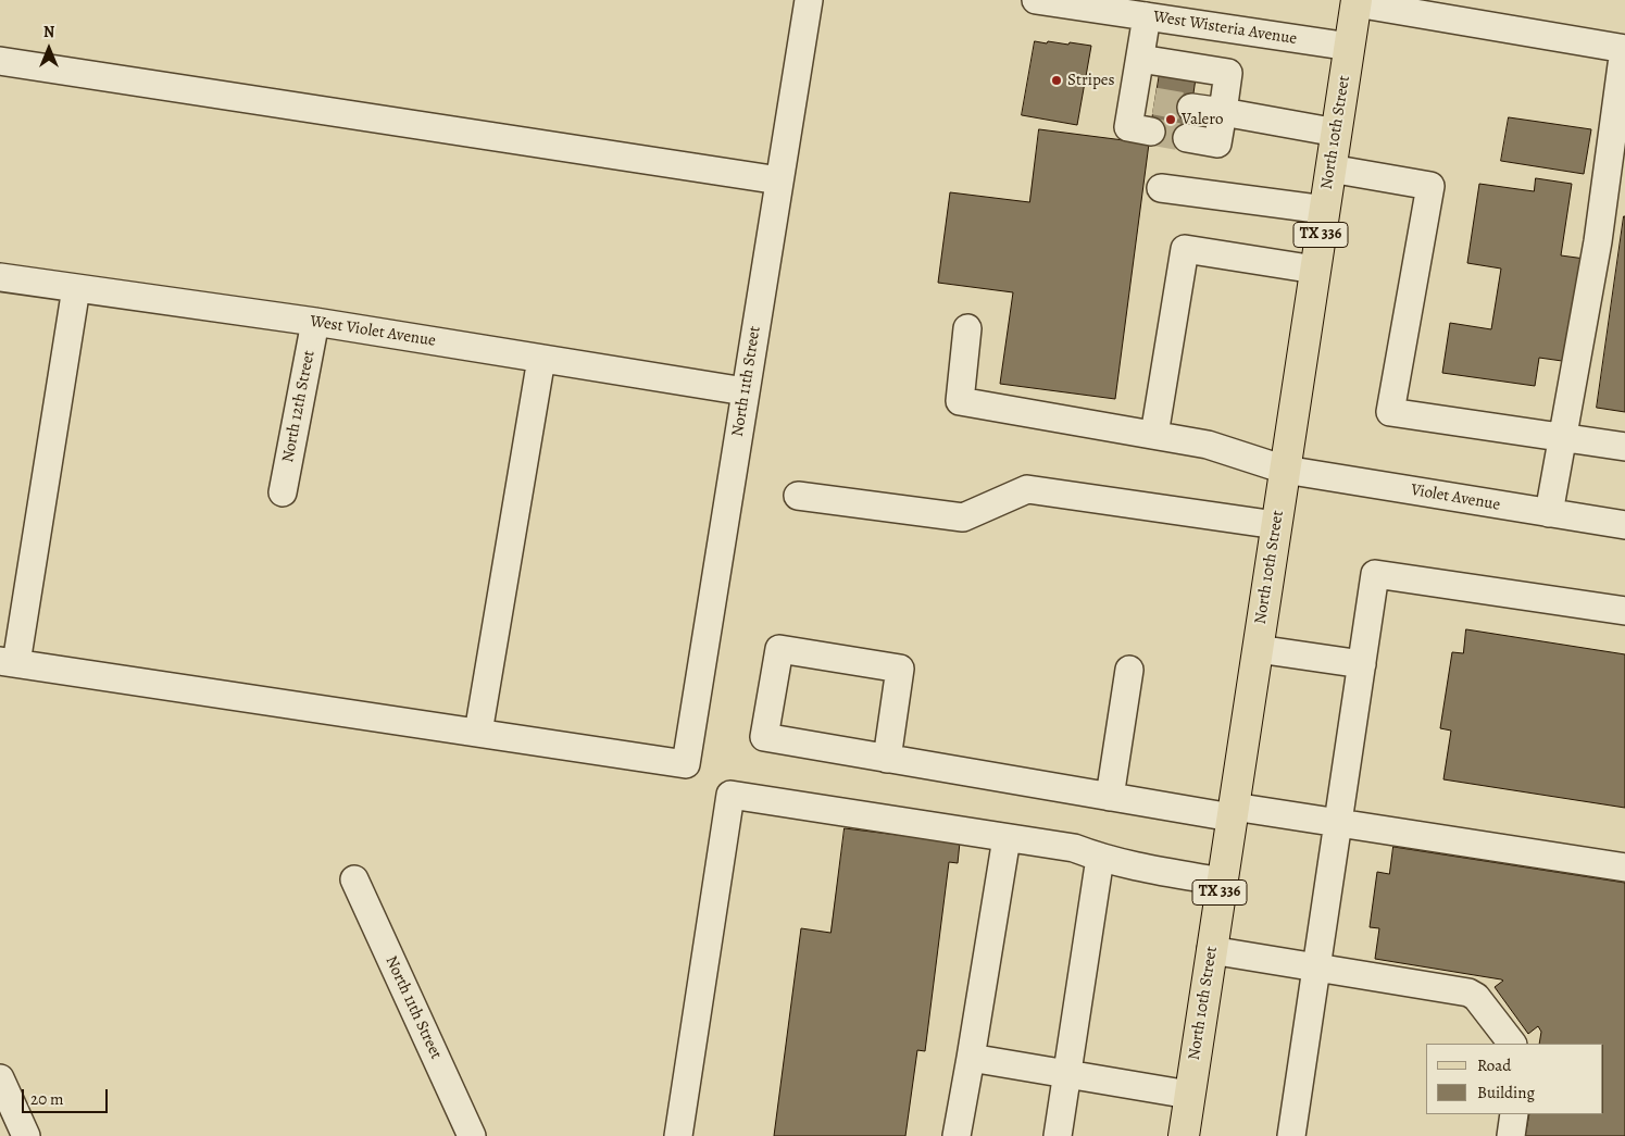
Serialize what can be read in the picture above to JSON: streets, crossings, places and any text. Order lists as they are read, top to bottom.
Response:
{
  "streets": {
    "main road": ["North 10th Street", "TX 336"],
    "street": [
      "West Wisteria Avenue",
      "West Violet Avenue",
      "North 11th Street",
      "North 12th Street",
      "Violet Avenue"
    ]
  },
  "crossings": [
    ["West Wisteria Avenue", "North 10th Street"],
    ["North 10th Street", "Violet Avenue"],
    ["West Violet Avenue", "North 11th Street"],
    ["West Violet Avenue", "North 12th Street"]
  ],
  "places": ["Stripes", "Valero"],
  "legend": ["Road", "Building"],
  "scale_bar": "20 m",
  "north": "top"
}
